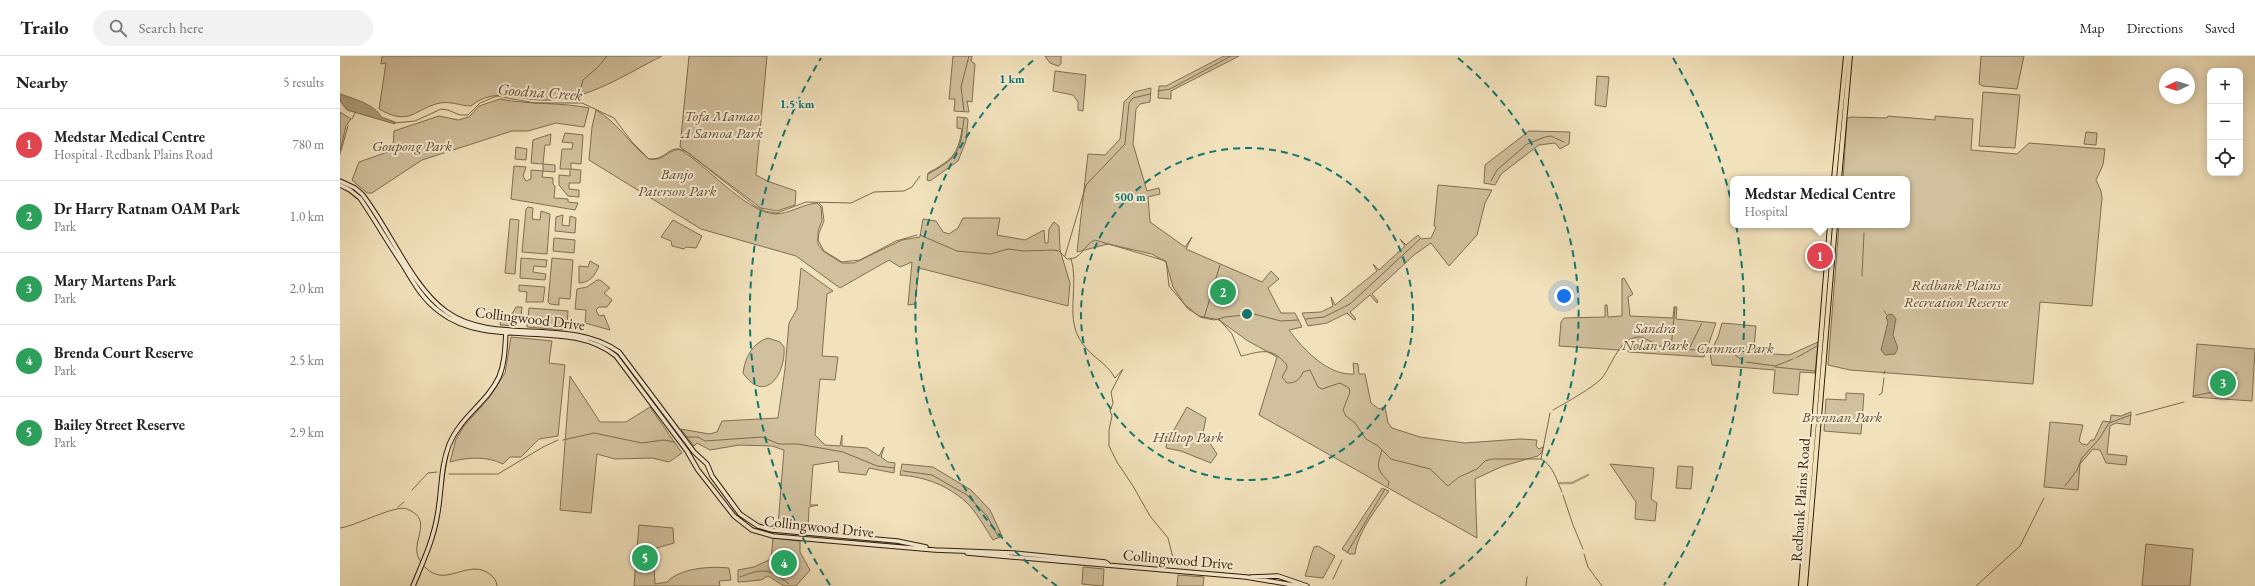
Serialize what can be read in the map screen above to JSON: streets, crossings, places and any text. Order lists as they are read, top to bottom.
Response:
{
  "streets": {
    "main road": ["Collingwood Drive", "Redbank Plains Road"]
  },
  "water": ["Goodna Creek"],
  "parks": [
    "Tofa Mamao A Samoa Park",
    "Goupong Park",
    "Banjo Paterson Park",
    "Redbank Plains Recreation Reserve",
    "Sandra Nolan Park",
    "Cumner Park",
    "Brennan Park",
    "Hilltop Park"
  ],
  "north": "left",
  "page": {
    "header": "Trailo",
    "search": "Search here",
    "nav": ["Map", "Directions", "Saved"],
    "heading": ["Nearby", "5 results"],
    "map_buttons": ["+", "−"],
    "list": [
      {
        "mark": "1",
        "name": "Medstar Medical Centre",
        "note": "Hospital · Redbank Plains Road",
        "value": "780 m"
      },
      {
        "mark": "2",
        "name": "Dr Harry Ratnam OAM Park",
        "note": "Park",
        "value": "1.0 km"
      },
      {
        "mark": "3",
        "name": "Mary Martens Park",
        "note": "Park",
        "value": "2.0 km"
      },
      {
        "mark": "4",
        "name": "Brenda Court Reserve",
        "note": "Park",
        "value": "2.5 km"
      },
      {
        "mark": "5",
        "name": "Bailey Street Reserve",
        "note": "Park",
        "value": "2.9 km"
      }
    ],
    "popup": ["Medstar Medical Centre", "Hospital"],
    "pins": [
      "1",
      "2",
      "3",
      "5",
      "4"
    ]
  },
  "rings": ["1 km", "1.5 km", "500 m"]
}
